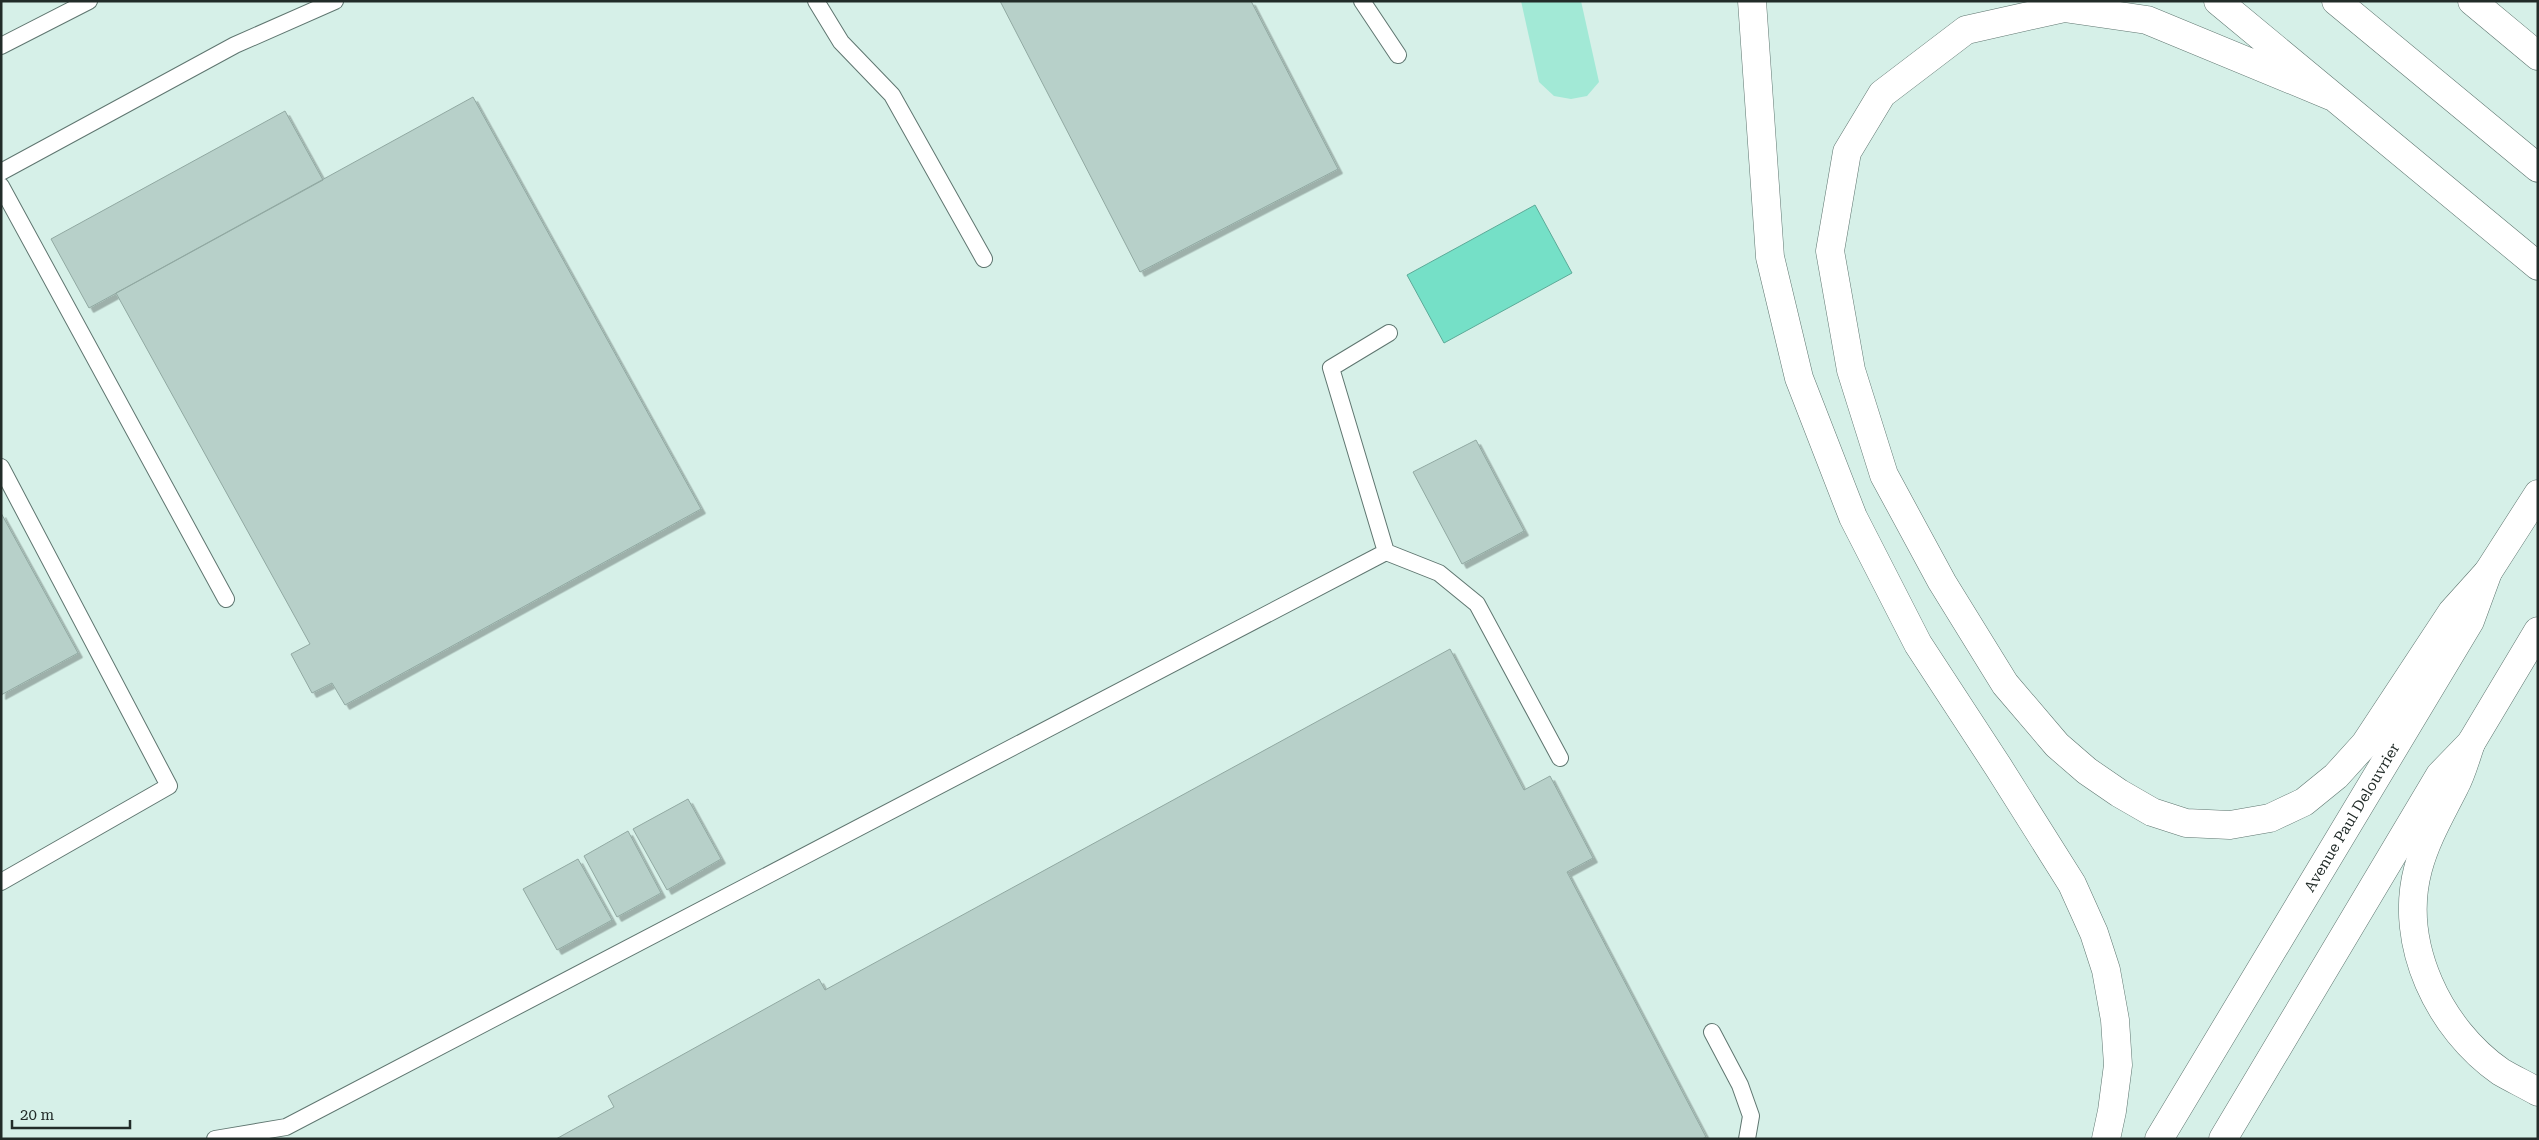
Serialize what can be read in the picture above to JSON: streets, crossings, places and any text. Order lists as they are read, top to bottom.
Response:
{
  "streets": {
    "main road": ["Avenue Paul Delouvrier"]
  },
  "scale_bar": "20 m"
}
